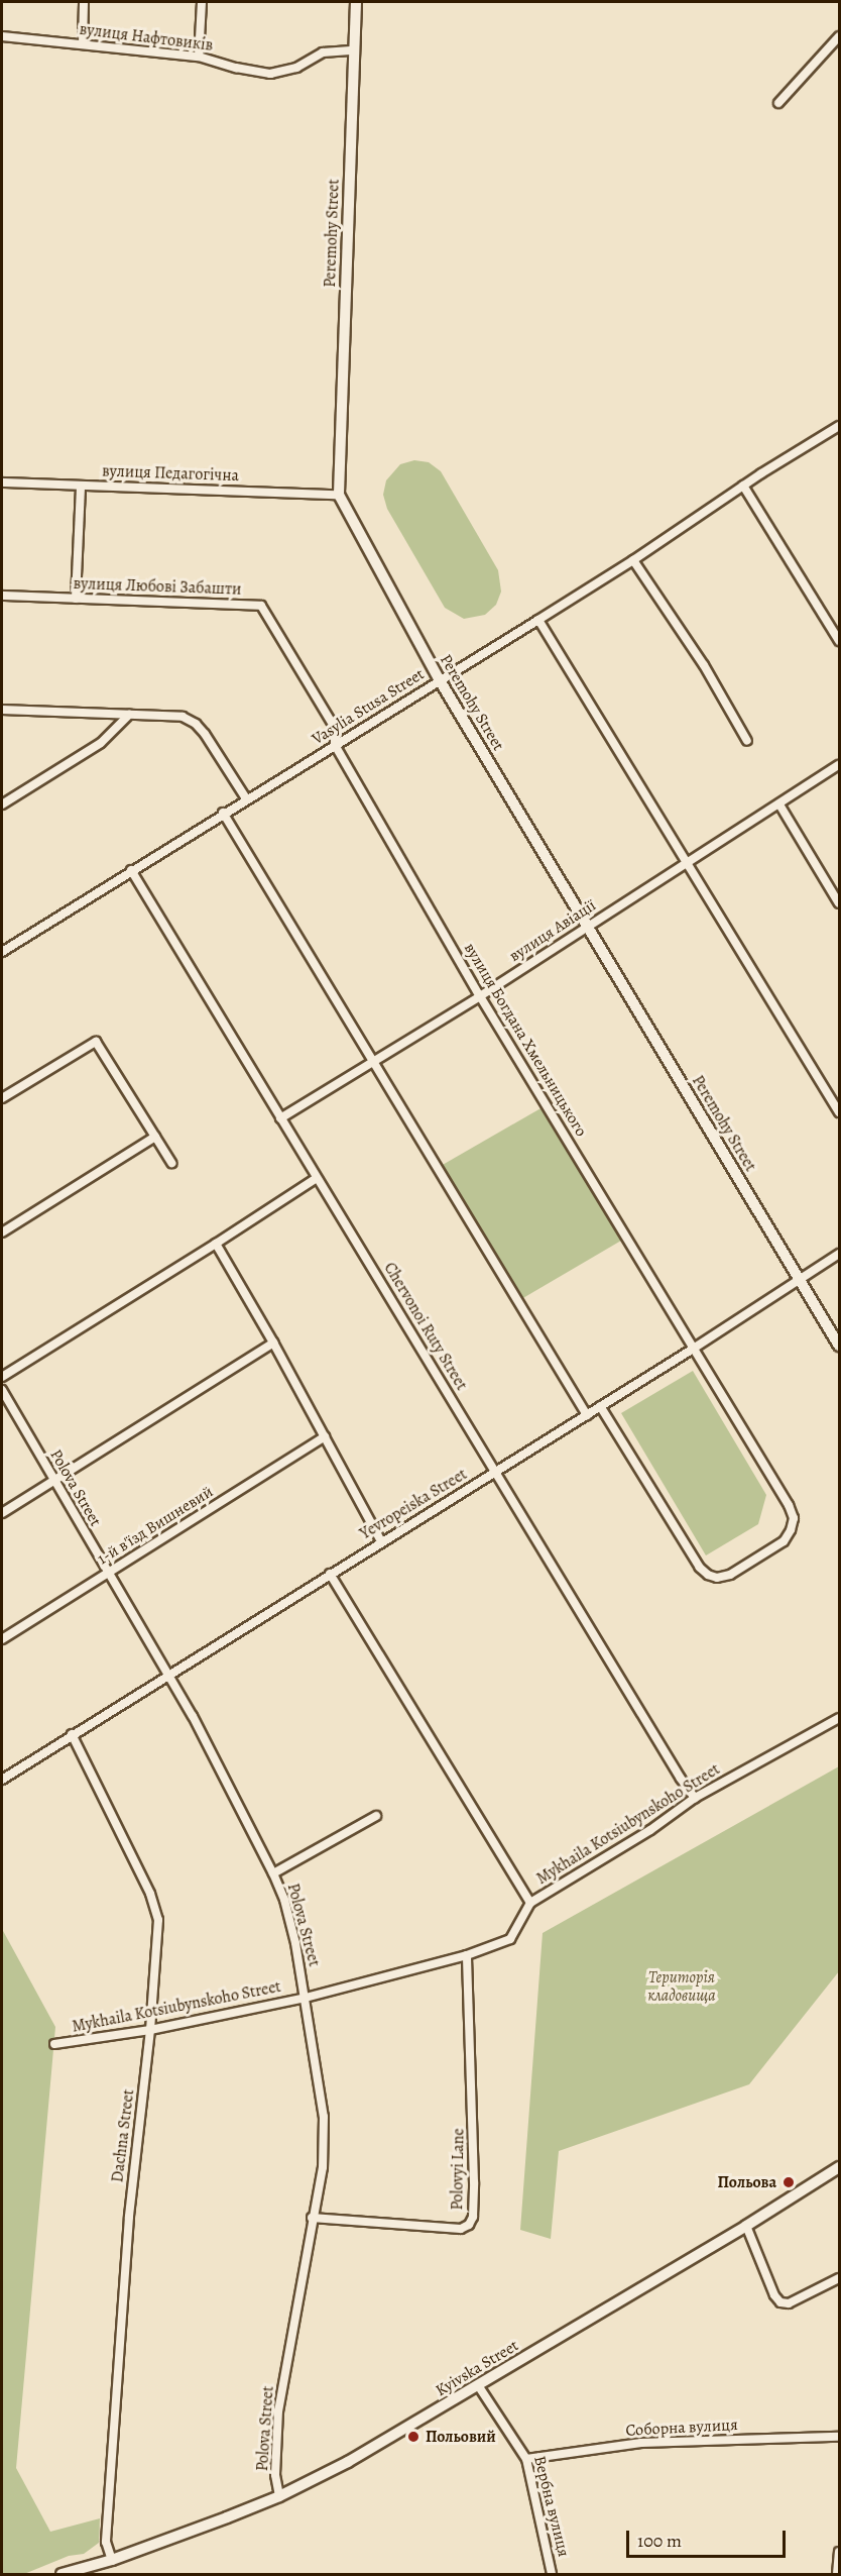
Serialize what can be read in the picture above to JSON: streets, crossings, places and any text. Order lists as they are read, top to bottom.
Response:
{
  "streets": {
    "street": [
      "вулиця Нафтовиків",
      "Peremohy Street",
      "вулиця Педагогічна",
      "вулиця Любові Забашти",
      "Vasylia Stusa Street",
      "вулиця Авіації",
      "вулиця Богдана Хмельницького",
      "Chervonoi Ruty Street",
      "Polova Street",
      "Yevropeiska Street",
      "1-й в'їзд Вишневий",
      "Mykhaila Kotsiubynskoho Street",
      "Dachna Street",
      "Polovyi Lane",
      "Kyivska Street",
      "Соборна вулиця",
      "Вербна вулиця"
    ]
  },
  "crossings": [
    ["вулиця Нафтовиків", "Peremohy Street"],
    ["Peremohy Street", "вулиця Педагогічна"],
    ["Peremohy Street", "Vasylia Stusa Street"],
    ["Peremohy Street", "вулиця Авіації"],
    ["Peremohy Street", "Yevropeiska Street"],
    ["вулиця Любові Забашти", "Vasylia Stusa Street"],
    ["вулиця Любові Забашти", "вулиця Богдана Хмельницького"],
    ["Vasylia Stusa Street", "вулиця Богдана Хмельницького"],
    ["Vasylia Stusa Street", "Chervonoi Ruty Street"],
    ["вулиця Авіації", "вулиця Богдана Хмельницького"],
    ["вулиця Авіації", "Chervonoi Ruty Street"],
    ["вулиця Богдана Хмельницького", "Yevropeiska Street"],
    ["Chervonoi Ruty Street", "Yevropeiska Street"],
    ["Chervonoi Ruty Street", "Mykhaila Kotsiubynskoho Street"],
    ["Polova Street", "Yevropeiska Street"],
    ["Polova Street", "1-й в'їзд Вишневий"],
    ["Polova Street", "Mykhaila Kotsiubynskoho Street"],
    ["Polova Street", "Polovyi Lane"],
    ["Polova Street", "Kyivska Street"],
    ["Yevropeiska Street", "Dachna Street"],
    ["Mykhaila Kotsiubynskoho Street", "Dachna Street"],
    ["Mykhaila Kotsiubynskoho Street", "Polovyi Lane"],
    ["Dachna Street", "Kyivska Street"],
    ["Kyivska Street", "Вербна вулиця"],
    ["Соборна вулиця", "Вербна вулиця"]
  ],
  "parks": ["Територія кладовища"],
  "places": ["Польова", "Польовий"],
  "scale_bar": "100 m"
}
